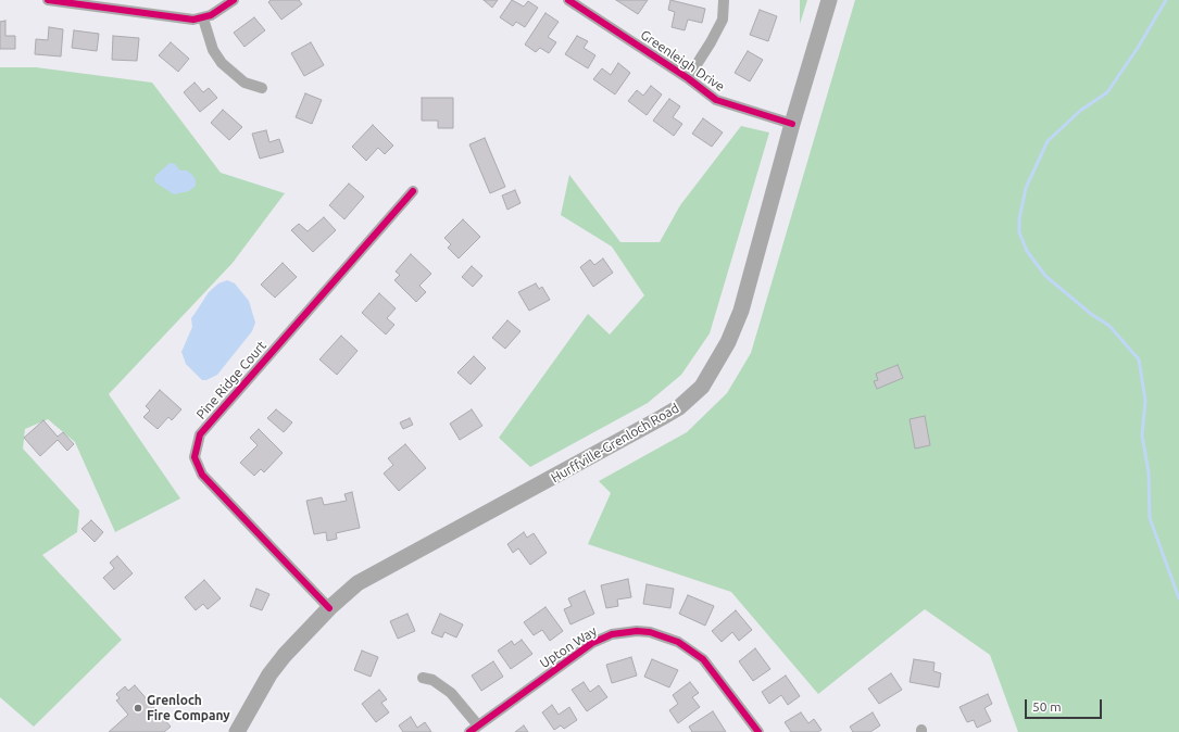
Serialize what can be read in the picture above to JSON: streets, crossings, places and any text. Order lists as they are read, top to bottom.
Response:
{
  "streets": {
    "main road": ["Hurffville-Grenloch Road"],
    "street": ["Greenleigh Drive", "Pine Ridge Court", "Upton Way"]
  },
  "crossings": [
    ["Greenleigh Drive", "Hurffville-Grenloch Road"],
    ["Pine Ridge Court", "Hurffville-Grenloch Road"]
  ],
  "places": ["Grenloch Fire Company"],
  "scale_bar": "50 m"
}
